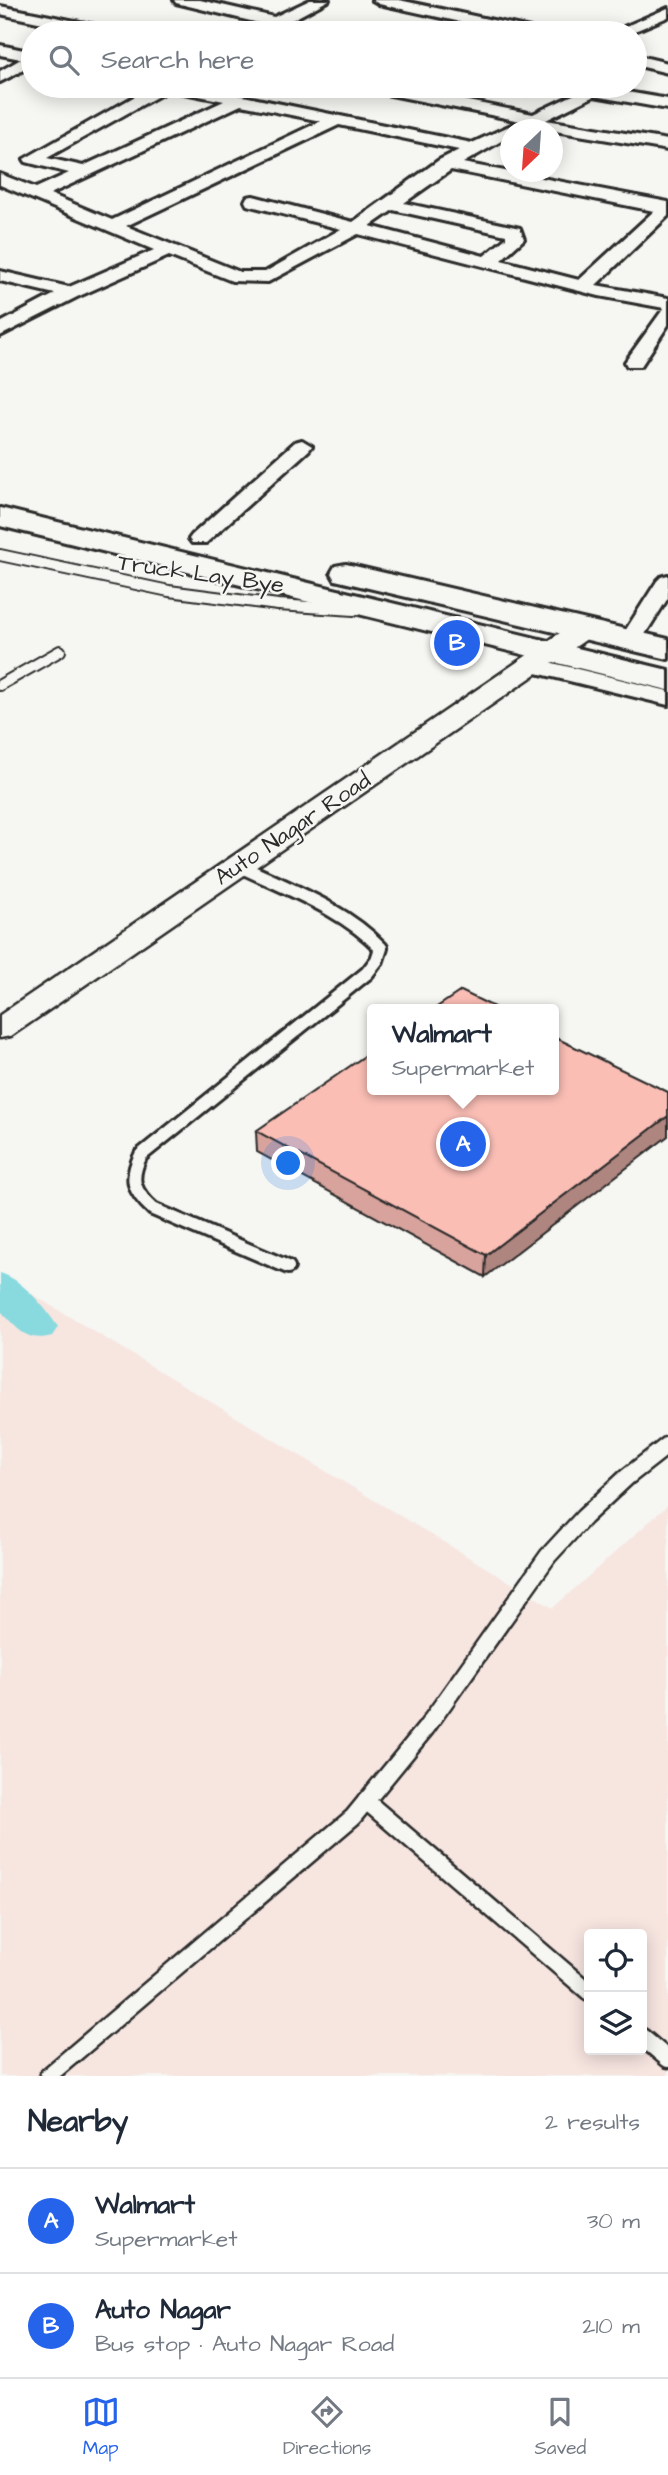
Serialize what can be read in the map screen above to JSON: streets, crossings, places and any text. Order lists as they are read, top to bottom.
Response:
{
  "streets": {
    "street": ["Auto Nagar Road"],
    "lane": ["Truck Lay Bye"]
  },
  "north": "bottom left",
  "page": {
    "search": "Search here",
    "pins": ["B", "A"],
    "popup": ["Walmart", "Supermarket"],
    "heading": ["Nearby", "2 results"],
    "list": [
      {
        "mark": "A",
        "name": "Walmart",
        "note": "Supermarket",
        "value": "30 m"
      },
      {
        "mark": "B",
        "name": "Auto Nagar",
        "note": "Bus stop · Auto Nagar Road",
        "value": "210 m"
      }
    ],
    "nav": ["Map", "Directions", "Saved"]
  }
}
